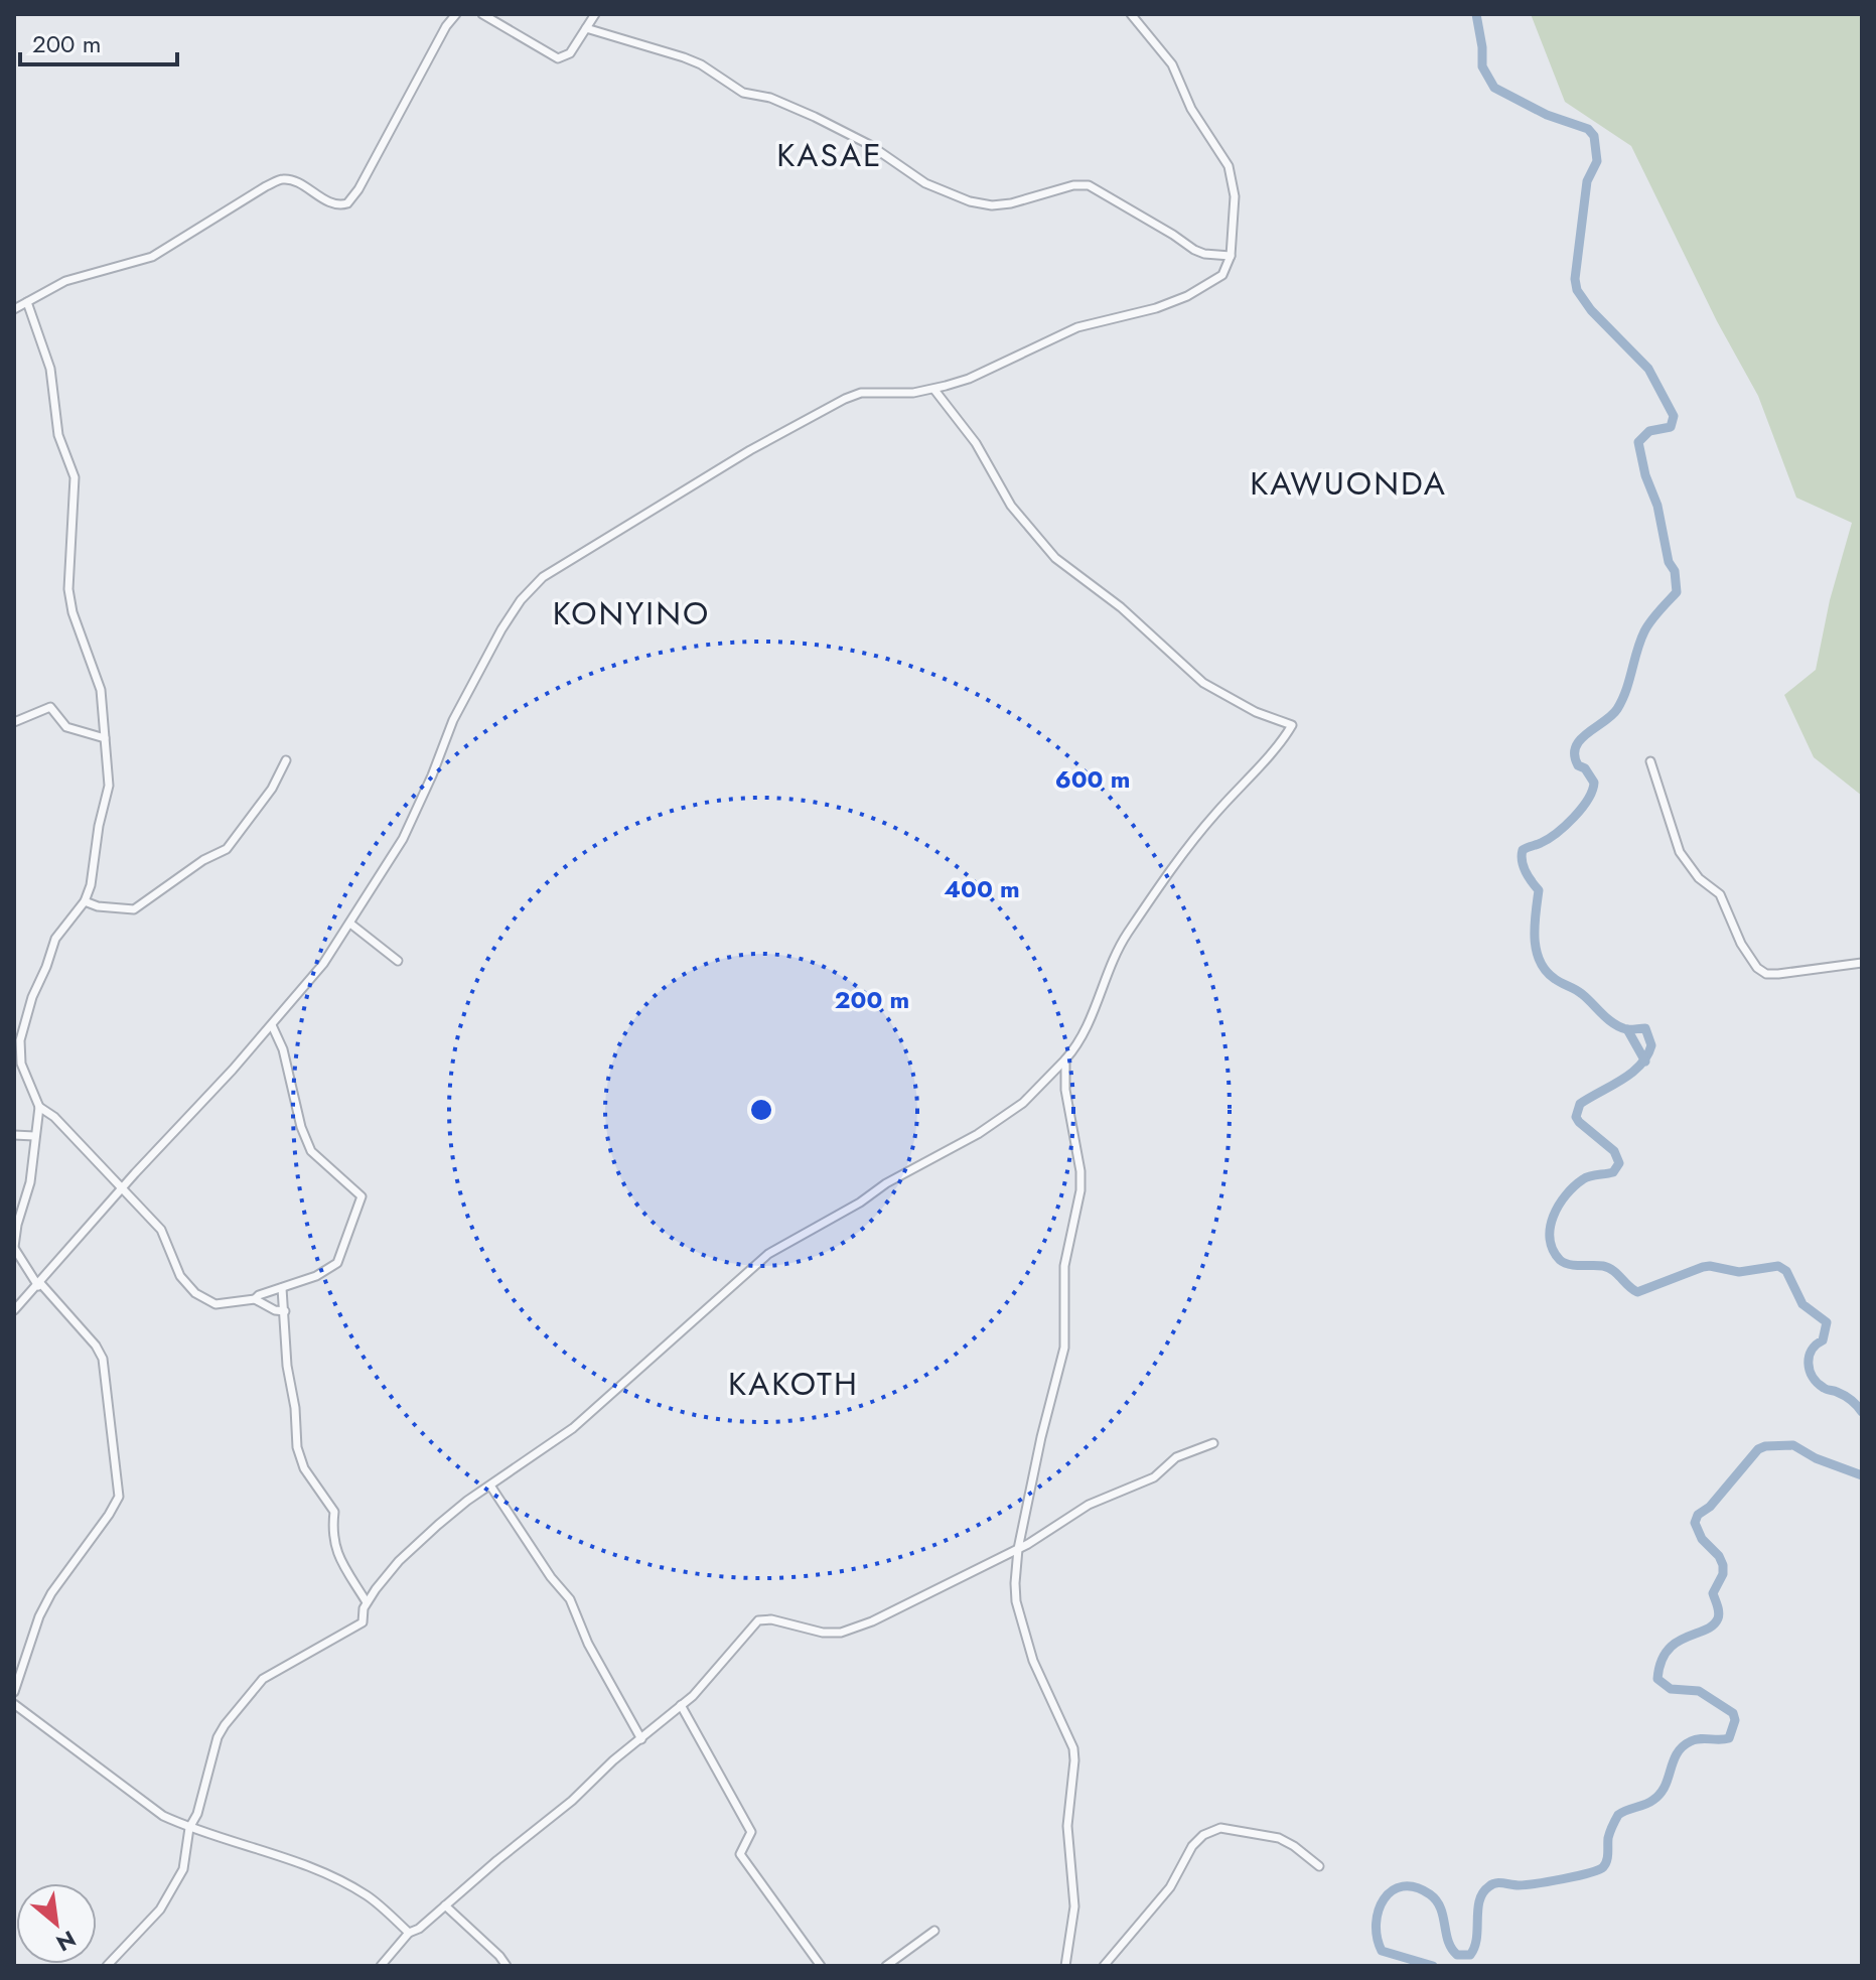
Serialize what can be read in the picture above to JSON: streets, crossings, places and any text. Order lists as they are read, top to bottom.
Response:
{
  "districts": [
    "KASAE",
    "KAWUONDA",
    "KONYINO",
    "KAKOTH"
  ],
  "scale_bar": "200 m",
  "north": "bottom right",
  "rings": ["600 m", "400 m", "200 m"]
}
